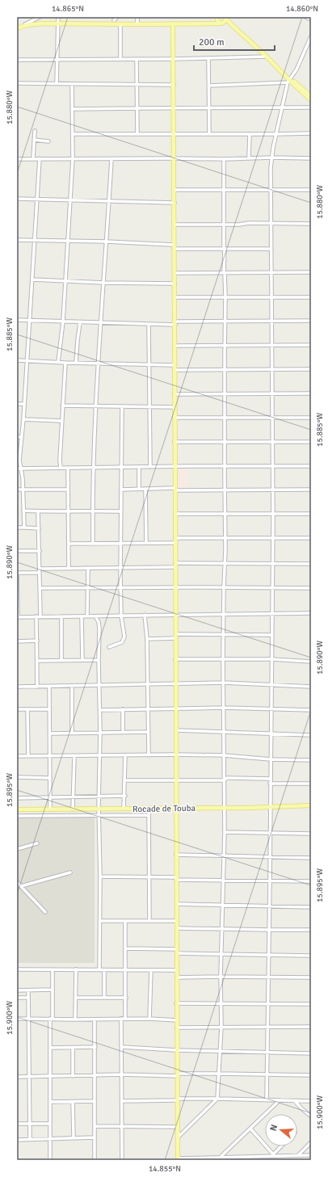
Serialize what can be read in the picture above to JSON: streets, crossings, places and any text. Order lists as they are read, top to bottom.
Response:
{
  "streets": {
    "main road": ["Rocade de Touba"]
  },
  "scale_bar": "200 m",
  "north": "left",
  "coordinates": [
    "14.865°N",
    "14.860°N",
    "15.880°W",
    "15.885°W",
    "15.890°W",
    "15.895°W",
    "15.900°W",
    "14.855°N"
  ]
}
